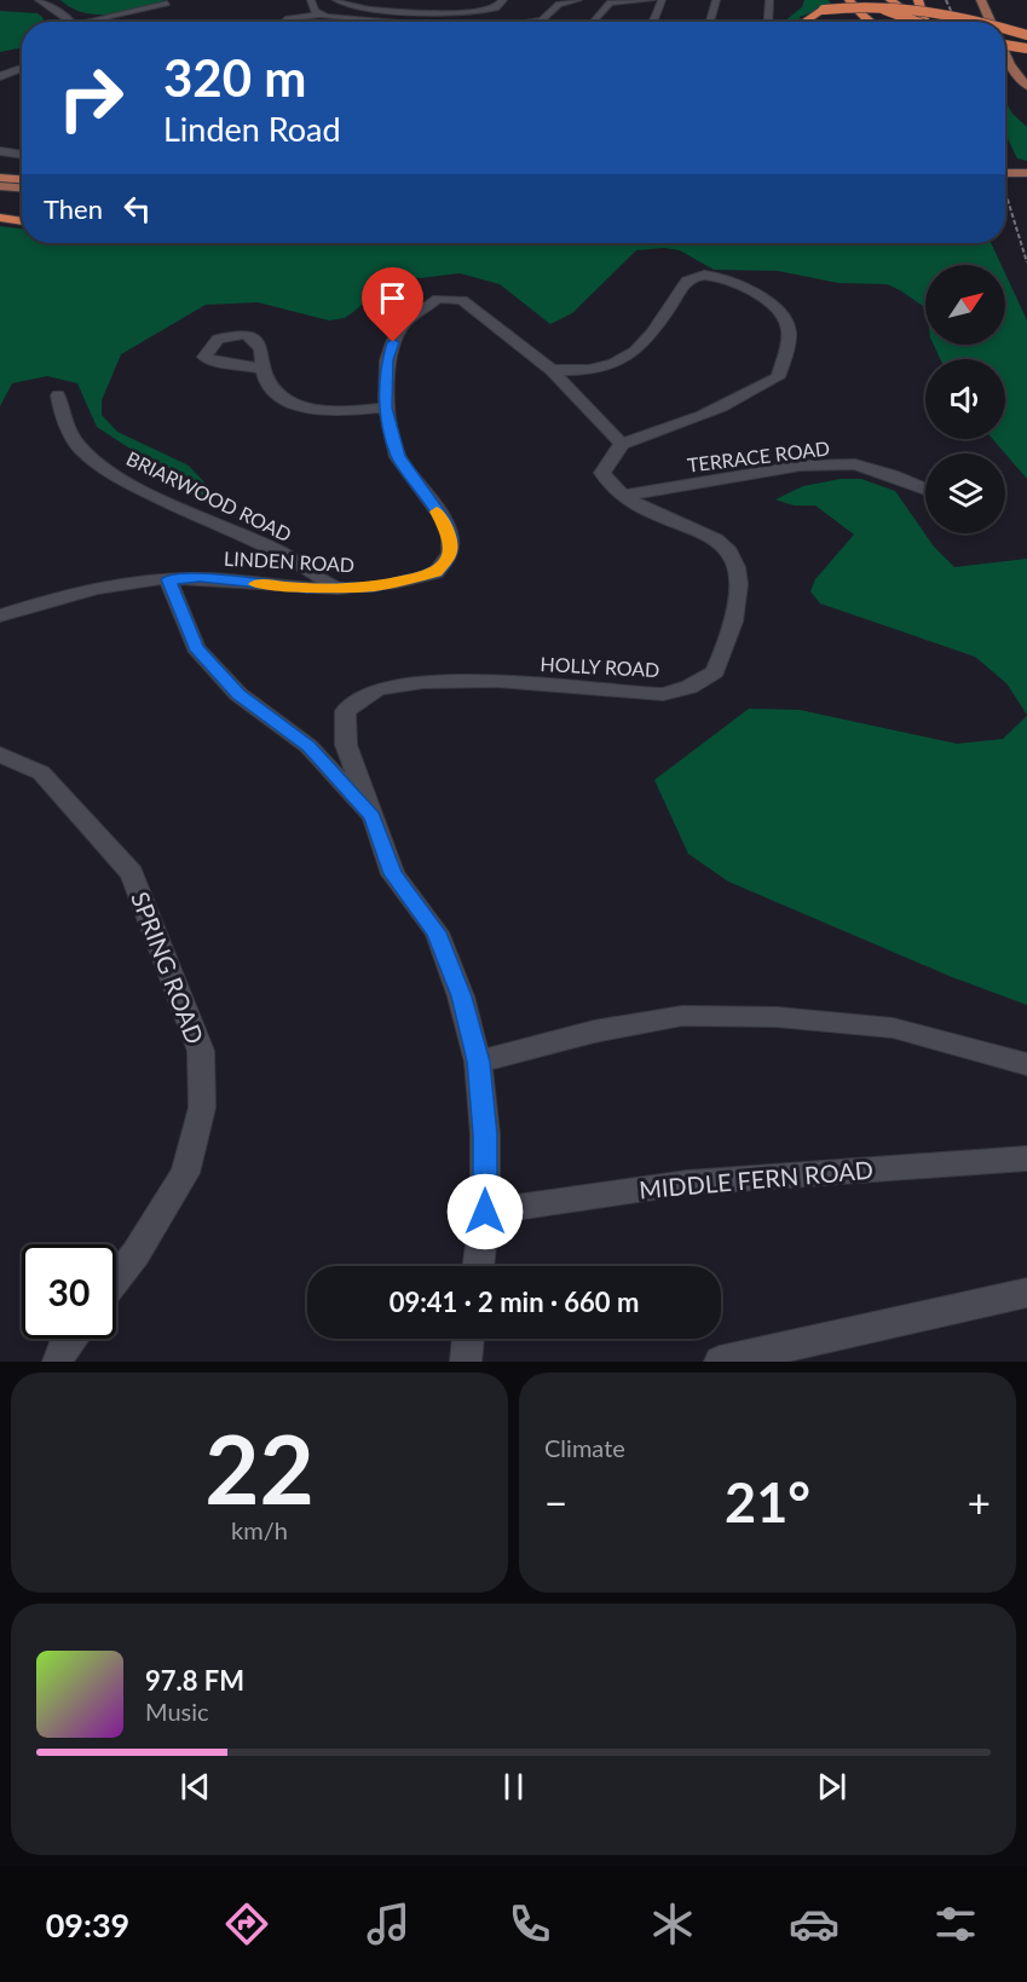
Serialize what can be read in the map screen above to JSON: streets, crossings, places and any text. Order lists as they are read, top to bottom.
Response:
{
  "streets": {
    "street": [
      "TERRACE ROAD",
      "BRIARWOOD ROAD",
      "LINDEN ROAD",
      "HOLLY ROAD",
      "SPRING ROAD",
      "MIDDLE FERN ROAD"
    ]
  },
  "crossings": [
    ["TERRACE ROAD", "HOLLY ROAD"],
    ["BRIARWOOD ROAD", "LINDEN ROAD"]
  ],
  "north": "top right",
  "page": {
    "turn": ["320 m", "Linden Road"],
    "then": "Then",
    "limit": "30",
    "trip": "09:41 · 2 min · 660 m",
    "tile": [
      ["22", "km/h"],
      "Climate"
    ],
    "heat": ["−", "21°", "+"],
    "song": ["97.8 FM", "Music"],
    "tabs": "09:39"
  }
}
